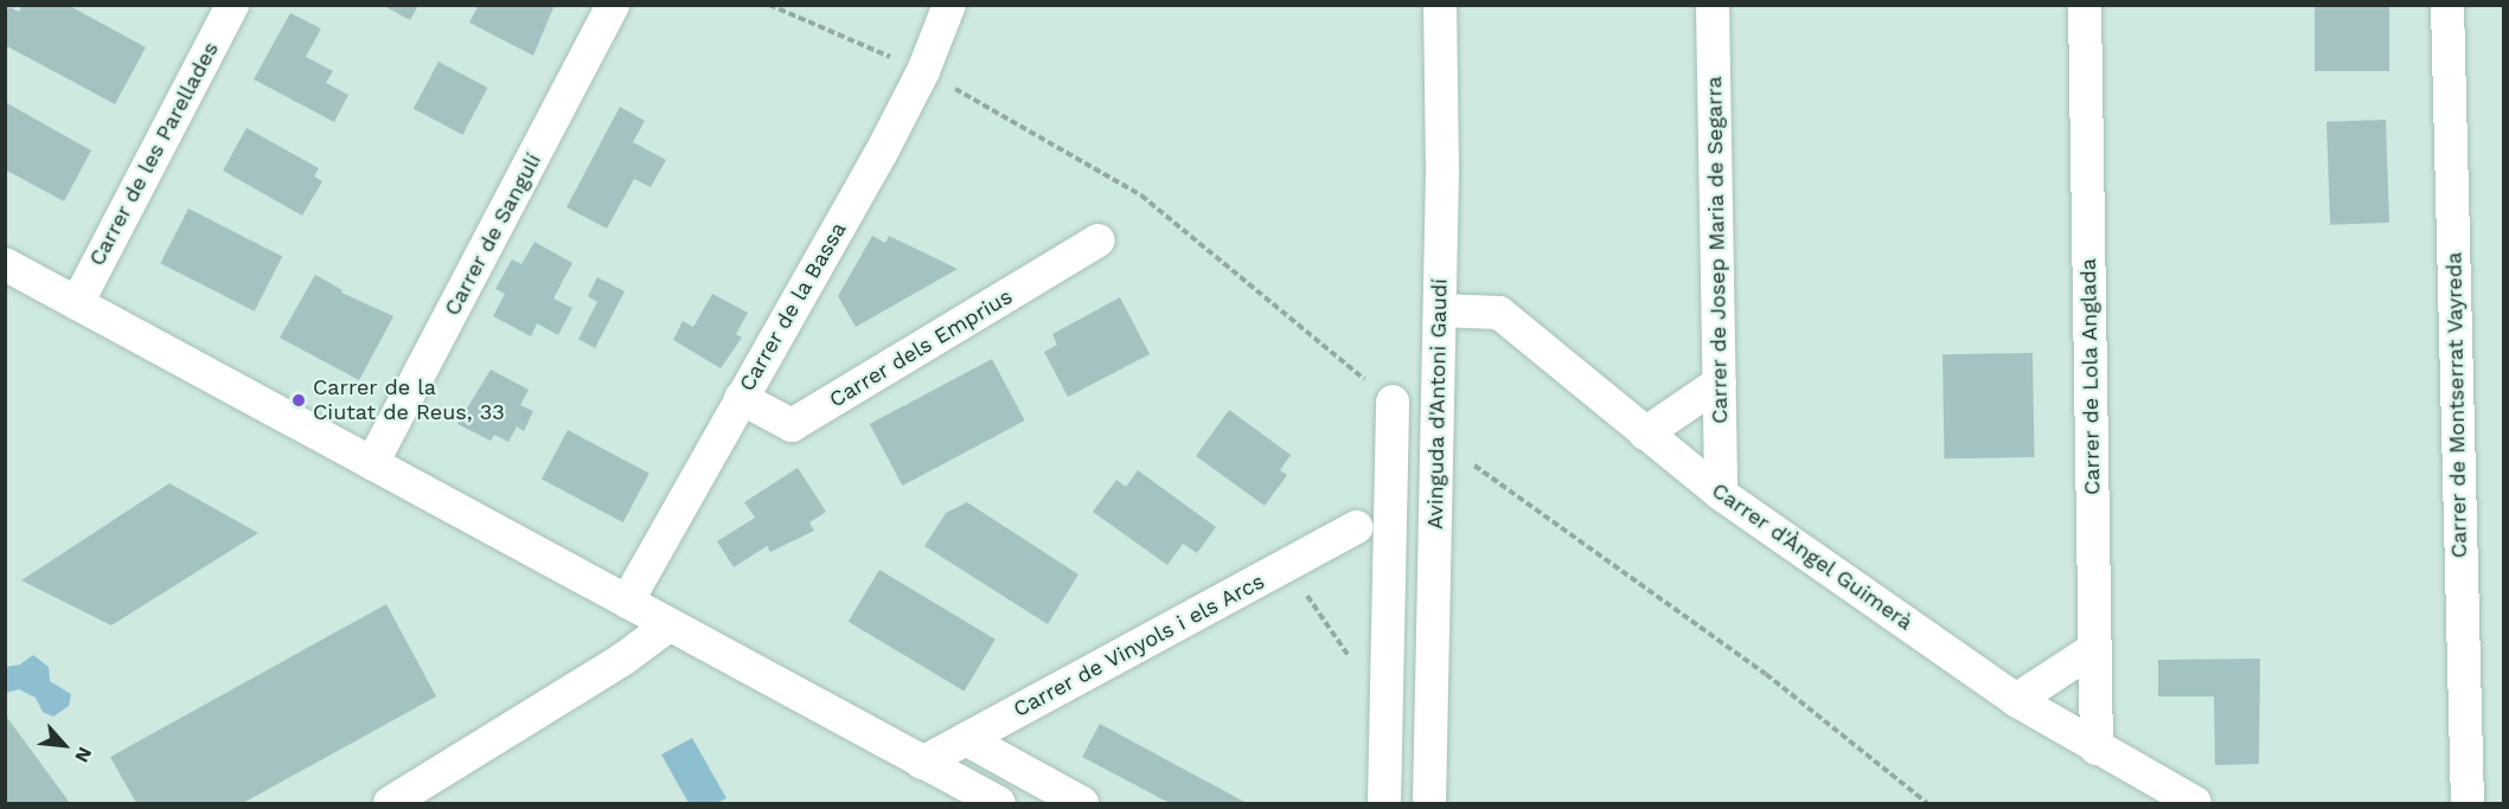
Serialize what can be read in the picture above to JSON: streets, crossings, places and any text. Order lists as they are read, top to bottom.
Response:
{
  "streets": {
    "street": [
      "Carrer de les Parellades",
      "Carrer de Sangulí",
      "Carrer de Josep Maria de Segarra",
      "Carrer de la Bassa",
      "Carrer dels Emprius",
      "Carrer de Lola Anglada",
      "Avinguda d'Antoni Gaudí",
      "Carrer de Montserrat Vayreda",
      "Carrer d'Àngel Guimerà",
      "Carrer de Vinyols i els Arcs"
    ]
  },
  "crossings": [
    ["Carrer de Josep Maria de Segarra", "Carrer d'Àngel Guimerà"],
    ["Carrer de la Bassa", "Carrer dels Emprius"],
    ["Carrer de Lola Anglada", "Carrer d'Àngel Guimerà"],
    ["Avinguda d'Antoni Gaudí", "Carrer d'Àngel Guimerà"]
  ],
  "places": ["Carrer de la Ciutat de Reus, 33"],
  "north": "bottom right"
}
